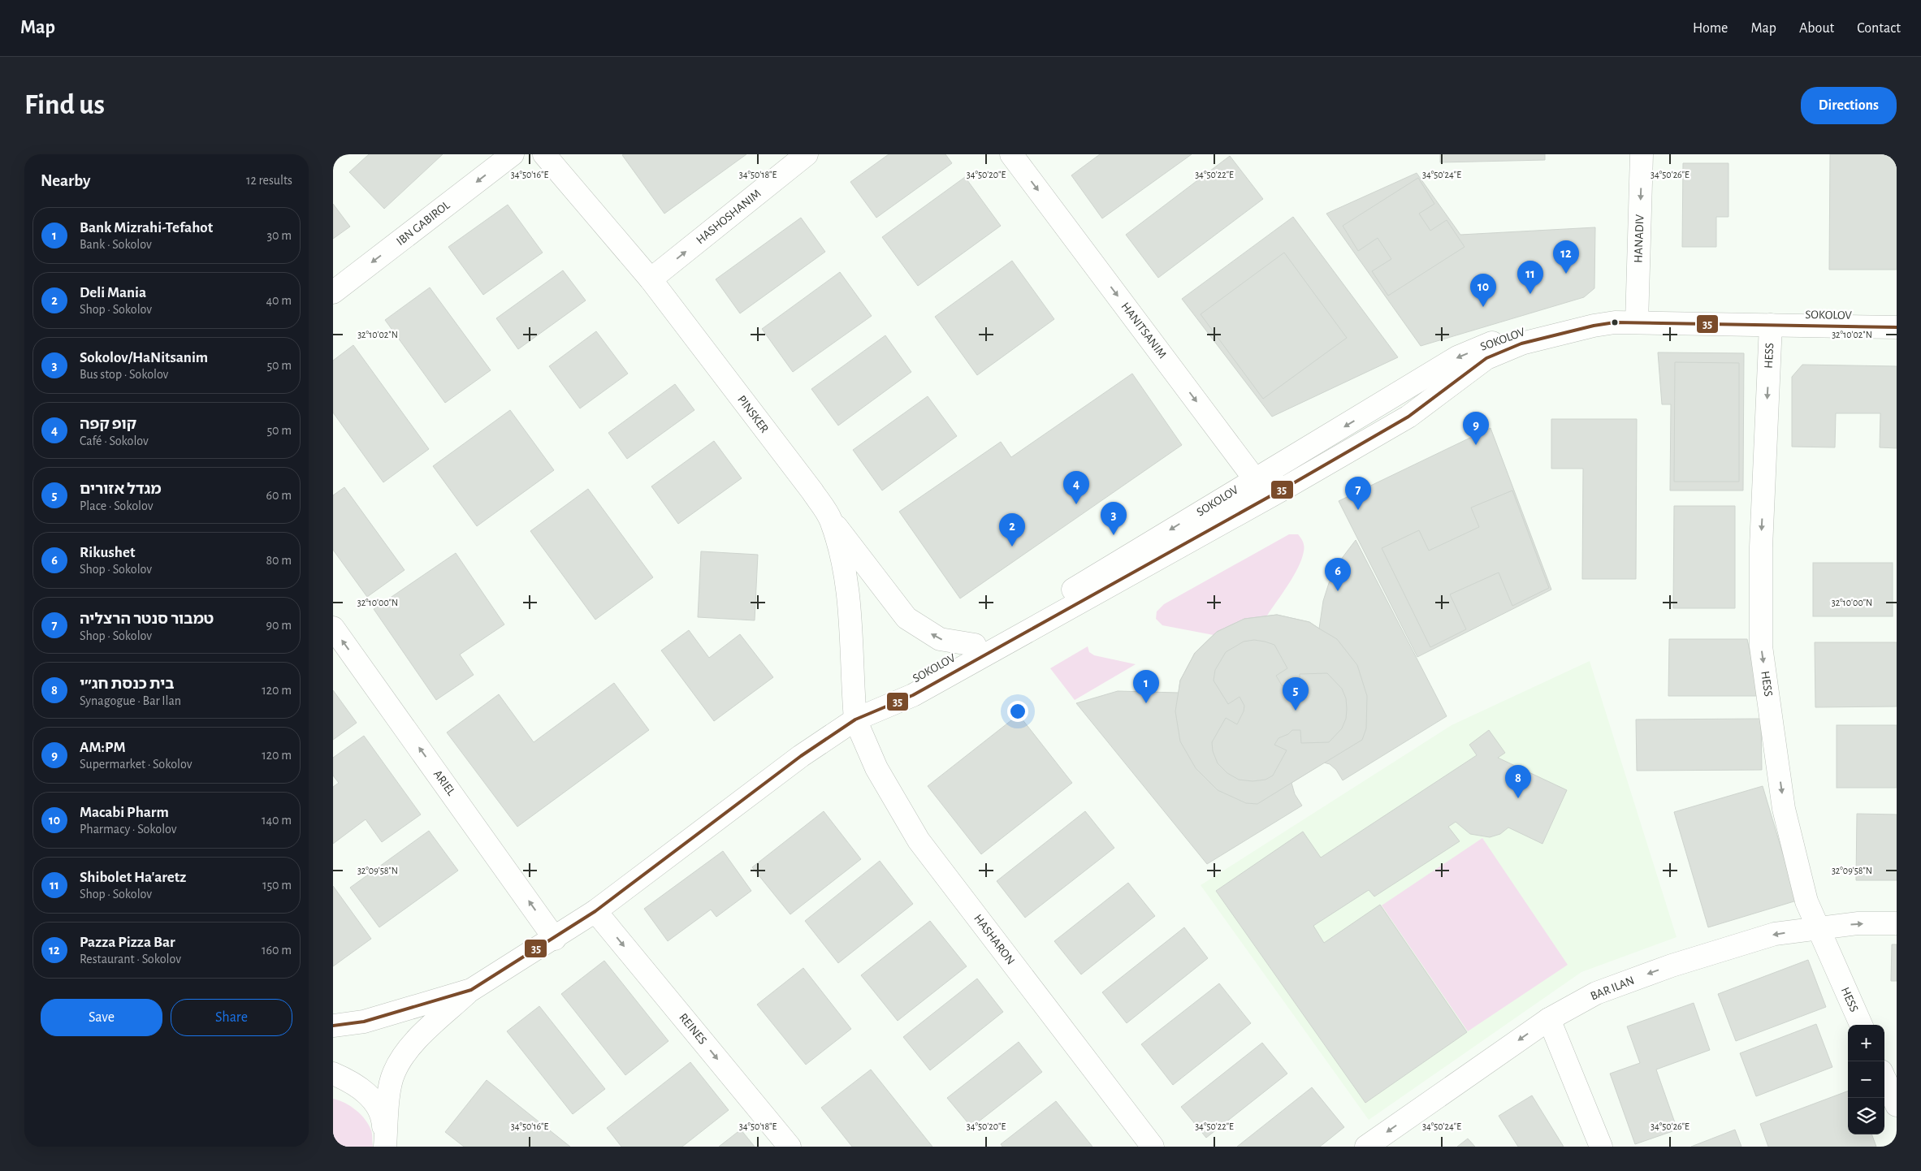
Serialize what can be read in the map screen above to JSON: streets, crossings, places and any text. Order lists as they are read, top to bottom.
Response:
{
  "streets": {
    "street": [
      "HASHOSHANIM",
      "IBN GABIROL",
      "HANADIV",
      "SOKOLOV",
      "HANITSANIM",
      "HESS",
      "PINSKER",
      "ARIEL",
      "HASHARON",
      "BAR ILAN",
      "REINES"
    ]
  },
  "crossings": [
    ["HASHOSHANIM", "PINSKER"],
    ["HANADIV", "SOKOLOV"],
    ["SOKOLOV", "HANITSANIM"],
    ["SOKOLOV", "HESS"],
    ["SOKOLOV", "PINSKER"],
    ["SOKOLOV", "ARIEL"],
    ["SOKOLOV", "HASHARON"],
    ["SOKOLOV", "REINES"],
    ["HESS", "BAR ILAN"],
    ["PINSKER", "HASHARON"]
  ],
  "one_way": [
    "HASHOSHANIM",
    "IBN GABIROL",
    "HANADIV",
    "HANITSANIM",
    "HESS",
    "ARIEL",
    "REINES"
  ],
  "lines": ["transit line 35"],
  "page": {
    "header": "Map",
    "nav": [
      "Home",
      "Map",
      "About",
      "Contact"
    ],
    "buttons": [
      "Directions",
      ["Save", "Share"]
    ],
    "title": "Find us",
    "heading": ["Nearby", "12 results"],
    "list": [
      {
        "mark": "1",
        "name": "Bank Mizrahi-Tefahot",
        "note": "Bank · Sokolov",
        "value": "30 m"
      },
      {
        "mark": "2",
        "name": "Deli Mania",
        "note": "Shop · Sokolov",
        "value": "40 m"
      },
      {
        "mark": "3",
        "name": "Sokolov/HaNitsanim",
        "note": "Bus stop · Sokolov",
        "value": "50 m"
      },
      {
        "mark": "4",
        "name": "קופ קפה",
        "note": "Café · Sokolov",
        "value": "50 m"
      },
      {
        "mark": "5",
        "name": "מגדל אזורים",
        "note": "Place · Sokolov",
        "value": "60 m"
      },
      {
        "mark": "6",
        "name": "Rikushet",
        "note": "Shop · Sokolov",
        "value": "80 m"
      },
      {
        "mark": "7",
        "name": "טמבור סנטר הרצליה",
        "note": "Shop · Sokolov",
        "value": "90 m"
      },
      {
        "mark": "8",
        "name": "בית כנסת חג״י",
        "note": "Synagogue · Bar Ilan",
        "value": "120 m"
      },
      {
        "mark": "9",
        "name": "AM:PM",
        "note": "Supermarket · Sokolov",
        "value": "120 m"
      },
      {
        "mark": "10",
        "name": "Macabi Pharm",
        "note": "Pharmacy · Sokolov",
        "value": "140 m"
      },
      {
        "mark": "11",
        "name": "Shibolet Ha'aretz",
        "note": "Shop · Sokolov",
        "value": "150 m"
      },
      {
        "mark": "12",
        "name": "Pazza Pizza Bar",
        "note": "Restaurant · Sokolov",
        "value": "160 m"
      }
    ],
    "pins": [
      "12",
      "11",
      "10",
      "9",
      "4",
      "7",
      "3",
      "2",
      "6",
      "1",
      "5",
      "8"
    ],
    "map_buttons": ["+", "−"]
  },
  "coordinates": [
    "34°50'16\"E",
    "34°50'18\"E",
    "34°50'20\"E",
    "34°50'22\"E",
    "34°50'24\"E",
    "34°50'26\"E",
    "32°10'02\"N",
    "32°10'00\"N",
    "32°09'58\"N"
  ]
}
